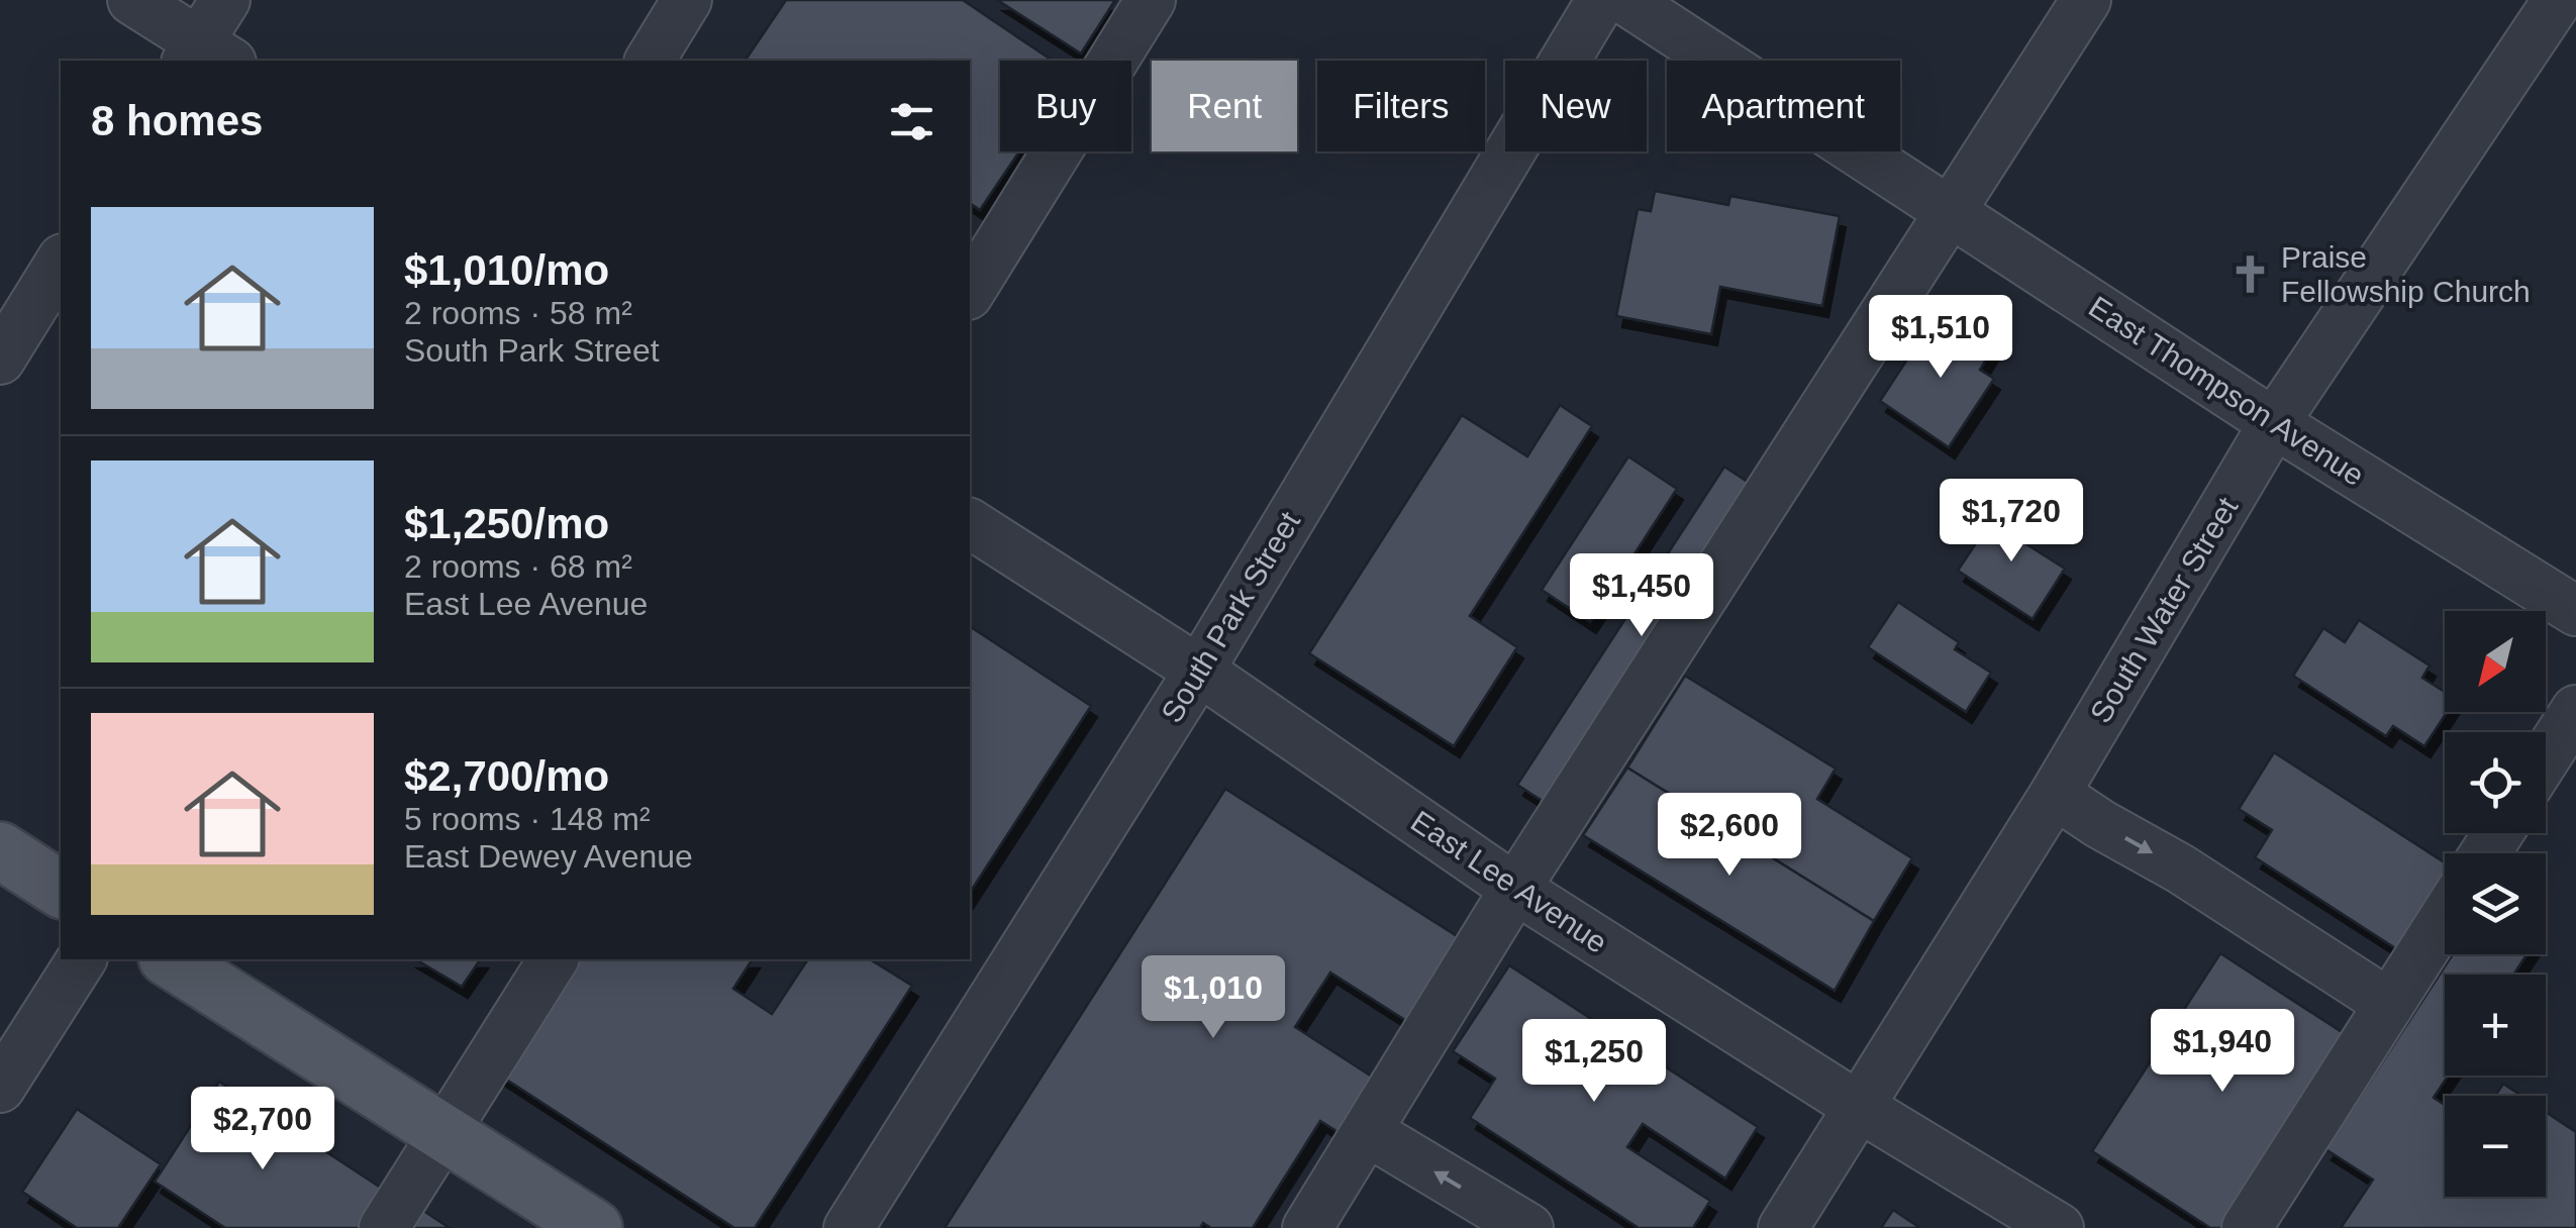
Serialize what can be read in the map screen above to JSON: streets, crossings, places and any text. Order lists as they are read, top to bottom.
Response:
{
  "streets": {
    "street": [
      "East Thompson Avenue",
      "South Water Street",
      "South Park Street",
      "East Lee Avenue"
    ]
  },
  "crossings": [
    ["East Thompson Avenue", "South Water Street"],
    ["South Water Street", "East Lee Avenue"],
    ["South Park Street", "East Lee Avenue"]
  ],
  "places": {
    "church": ["Praise Fellowship Church"]
  },
  "north": "bottom left",
  "page": {
    "chip": [
      "Buy",
      "Rent",
      "Filters",
      "New",
      "Apartment"
    ],
    "heading": "8 homes",
    "list": [
      {
        "name": "$1,010/mo",
        "note": "2 rooms · 58 m² · South Park Street"
      },
      {
        "name": "$1,250/mo",
        "note": "2 rooms · 68 m² · East Lee Avenue"
      },
      {
        "name": "$2,700/mo",
        "note": "5 rooms · 148 m² · East Dewey Avenue"
      }
    ],
    "price": [
      "$1,510",
      "$1,720",
      "$1,450",
      "$2,600",
      "$1,010",
      "$1,940",
      "$1,250",
      "$2,700"
    ],
    "map_buttons": ["+", "−"]
  }
}
